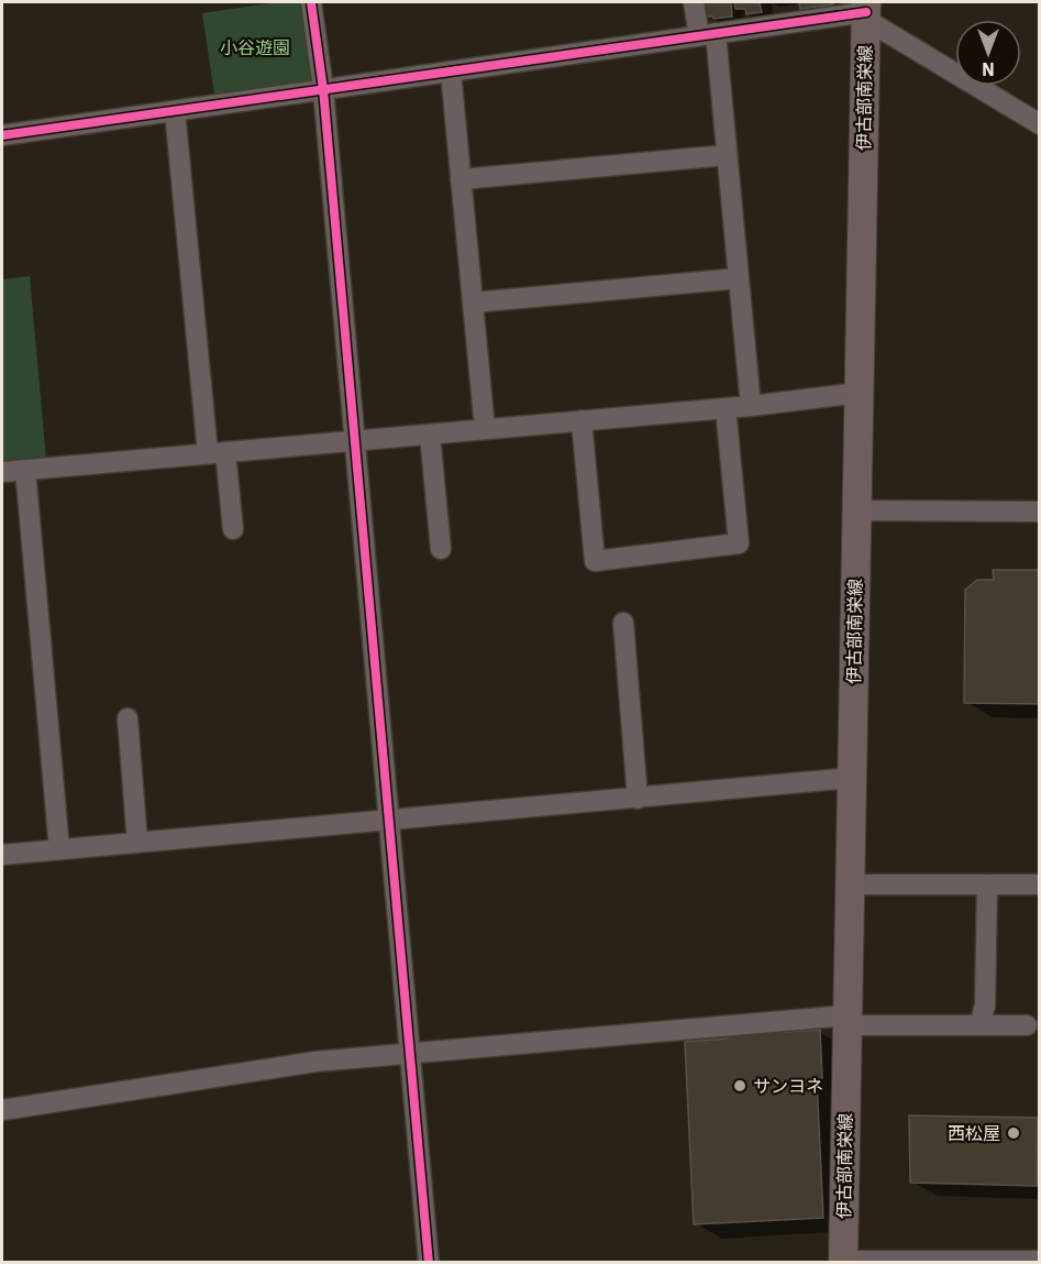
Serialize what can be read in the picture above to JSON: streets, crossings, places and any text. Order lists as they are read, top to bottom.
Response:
{
  "streets": {
    "main road": ["伊古部南栄線"]
  },
  "parks": ["小谷遊園"],
  "places": ["サンヨネ", "西松屋"],
  "north": "bottom"
}
